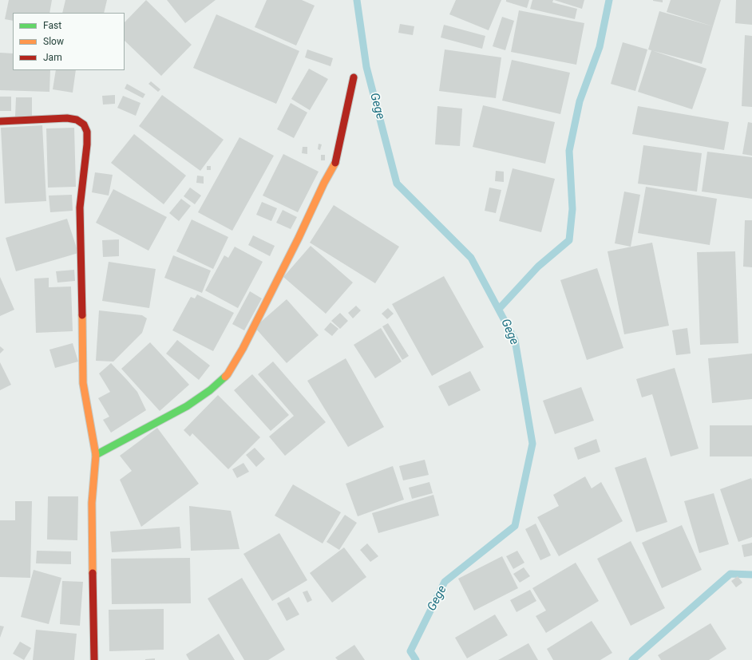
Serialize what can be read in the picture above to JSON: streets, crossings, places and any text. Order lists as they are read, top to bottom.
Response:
{
  "water": ["Gege"],
  "legend": ["Fast", "Slow", "Jam"]
}
